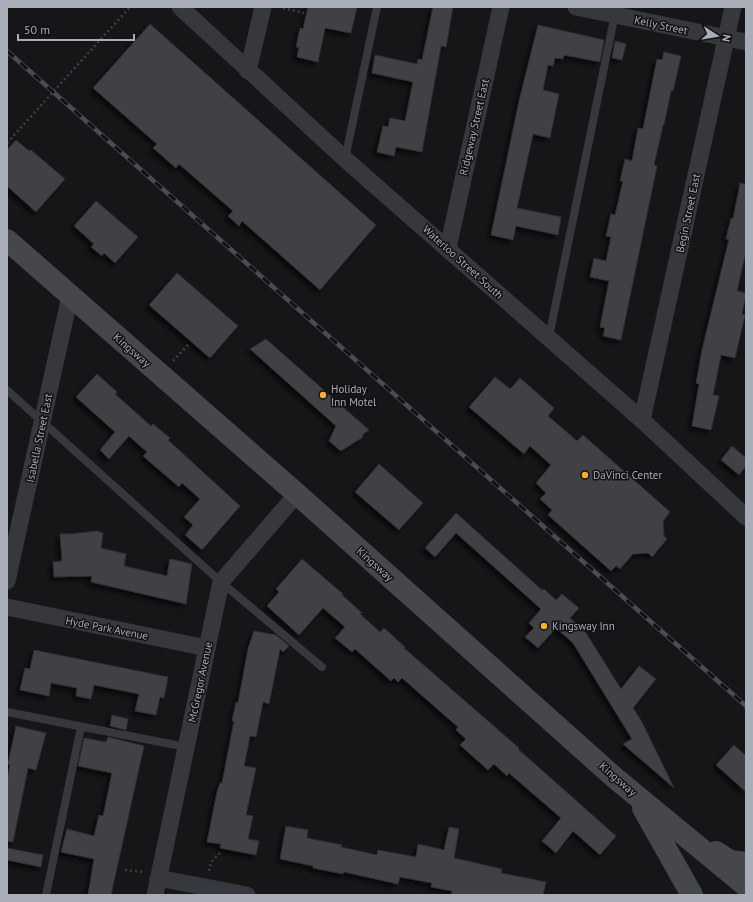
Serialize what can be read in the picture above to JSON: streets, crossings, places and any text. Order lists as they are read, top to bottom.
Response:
{
  "streets": {
    "main road": ["Kingsway"],
    "street": [
      "Kelly Street",
      "Ridgeway Street East",
      "Begin Street East",
      "Waterloo Street South",
      "Isabella Street East",
      "Hyde Park Avenue",
      "McGregor Avenue"
    ]
  },
  "crossings": [
    ["Kelly Street", "Begin Street East"],
    ["Ridgeway Street East", "Waterloo Street South"],
    ["Begin Street East", "Waterloo Street South"],
    ["Kingsway", "Isabella Street East"],
    ["Kingsway", "McGregor Avenue"],
    ["Hyde Park Avenue", "McGregor Avenue"]
  ],
  "places": ["Holiday Inn Motel", "DaVinci Center", "Kingsway Inn"],
  "scale_bar": "50 m",
  "north": "right"
}
